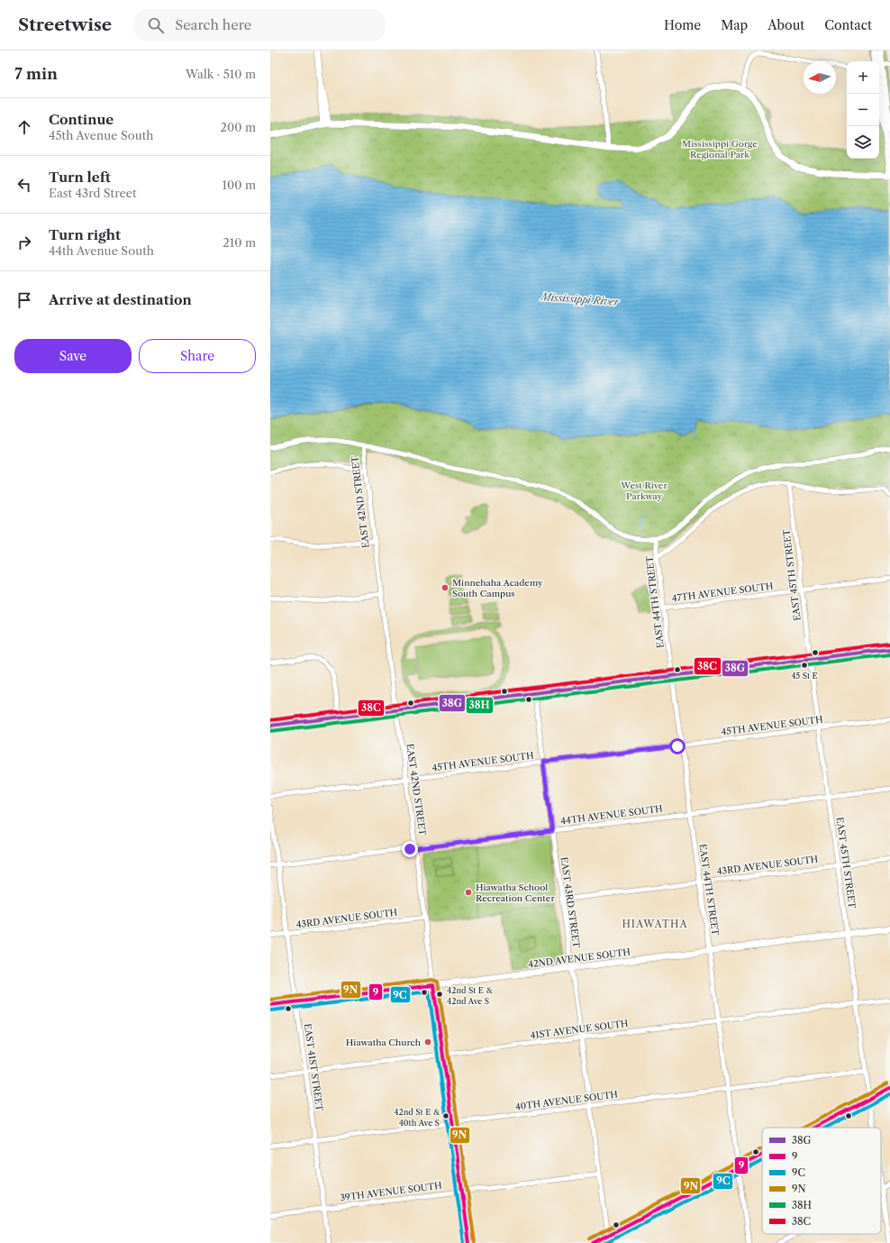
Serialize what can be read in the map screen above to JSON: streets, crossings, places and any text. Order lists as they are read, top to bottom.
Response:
{
  "streets": {
    "street": [
      "EAST 42ND STREET",
      "EAST 45TH STREET",
      "47TH AVENUE SOUTH",
      "EAST 44TH STREET",
      "45TH AVENUE SOUTH",
      "44TH AVENUE SOUTH",
      "43RD AVENUE SOUTH",
      "EAST 43RD STREET",
      "42ND AVENUE SOUTH",
      "41ST AVENUE SOUTH",
      "EAST 41ST STREET",
      "40TH AVENUE SOUTH",
      "39TH AVENUE SOUTH"
    ]
  },
  "crossings": [
    ["EAST 42ND STREET", "45TH AVENUE SOUTH"],
    ["EAST 42ND STREET", "44TH AVENUE SOUTH"],
    ["EAST 42ND STREET", "43RD AVENUE SOUTH"],
    ["EAST 42ND STREET", "42ND AVENUE SOUTH"],
    ["EAST 42ND STREET", "41ST AVENUE SOUTH"],
    ["EAST 42ND STREET", "40TH AVENUE SOUTH"],
    ["EAST 42ND STREET", "39TH AVENUE SOUTH"],
    ["EAST 45TH STREET", "47TH AVENUE SOUTH"],
    ["EAST 45TH STREET", "45TH AVENUE SOUTH"],
    ["EAST 45TH STREET", "44TH AVENUE SOUTH"],
    ["EAST 45TH STREET", "43RD AVENUE SOUTH"],
    ["EAST 45TH STREET", "42ND AVENUE SOUTH"],
    ["EAST 45TH STREET", "41ST AVENUE SOUTH"],
    ["EAST 45TH STREET", "40TH AVENUE SOUTH"],
    ["47TH AVENUE SOUTH", "EAST 44TH STREET"],
    ["EAST 44TH STREET", "45TH AVENUE SOUTH"],
    ["EAST 44TH STREET", "44TH AVENUE SOUTH"],
    ["EAST 44TH STREET", "43RD AVENUE SOUTH"],
    ["EAST 44TH STREET", "42ND AVENUE SOUTH"],
    ["EAST 44TH STREET", "41ST AVENUE SOUTH"],
    ["EAST 44TH STREET", "40TH AVENUE SOUTH"],
    ["45TH AVENUE SOUTH", "EAST 43RD STREET"],
    ["44TH AVENUE SOUTH", "EAST 43RD STREET"],
    ["44TH AVENUE SOUTH", "EAST 41ST STREET"],
    ["43RD AVENUE SOUTH", "EAST 43RD STREET"],
    ["43RD AVENUE SOUTH", "EAST 41ST STREET"],
    ["EAST 43RD STREET", "42ND AVENUE SOUTH"],
    ["EAST 43RD STREET", "41ST AVENUE SOUTH"],
    ["EAST 43RD STREET", "40TH AVENUE SOUTH"],
    ["EAST 43RD STREET", "39TH AVENUE SOUTH"],
    ["42ND AVENUE SOUTH", "EAST 41ST STREET"],
    ["41ST AVENUE SOUTH", "EAST 41ST STREET"],
    ["EAST 41ST STREET", "40TH AVENUE SOUTH"],
    ["EAST 41ST STREET", "39TH AVENUE SOUTH"]
  ],
  "districts": ["HIAWATHA"],
  "water": ["Mississippi River"],
  "parks": ["Mississippi Gorge Regional Park", "West River Parkway"],
  "places": [
    "Minnehaha Academy South Campus",
    "45 St E",
    "Hiawatha School Recreation Center",
    "42nd St E & 42nd Ave S",
    "Hiawatha Church",
    "42nd St E & 40th Ave S"
  ],
  "lines": [
    "transit line 38C",
    "transit line 38G",
    "transit line 38H",
    "transit line 9N",
    "transit line 9",
    "transit line 9C"
  ],
  "legend": [
    "38G",
    "9",
    "9C",
    "9N",
    "38H",
    "38C"
  ],
  "north": "left",
  "page": {
    "header": "Streetwise",
    "search": "Search here",
    "nav": [
      "Home",
      "Map",
      "About",
      "Contact"
    ],
    "heading": ["7 min", "Walk · 510 m"],
    "map_buttons": ["+", "−"],
    "list": [
      ["Continue", "45th Avenue South", "200 m"],
      ["Turn left", "East 43rd Street", "100 m"],
      ["Turn right", "44th Avenue South", "210 m"],
      "Arrive at destination"
    ],
    "buttons": ["Save", "Share"]
  }
}
